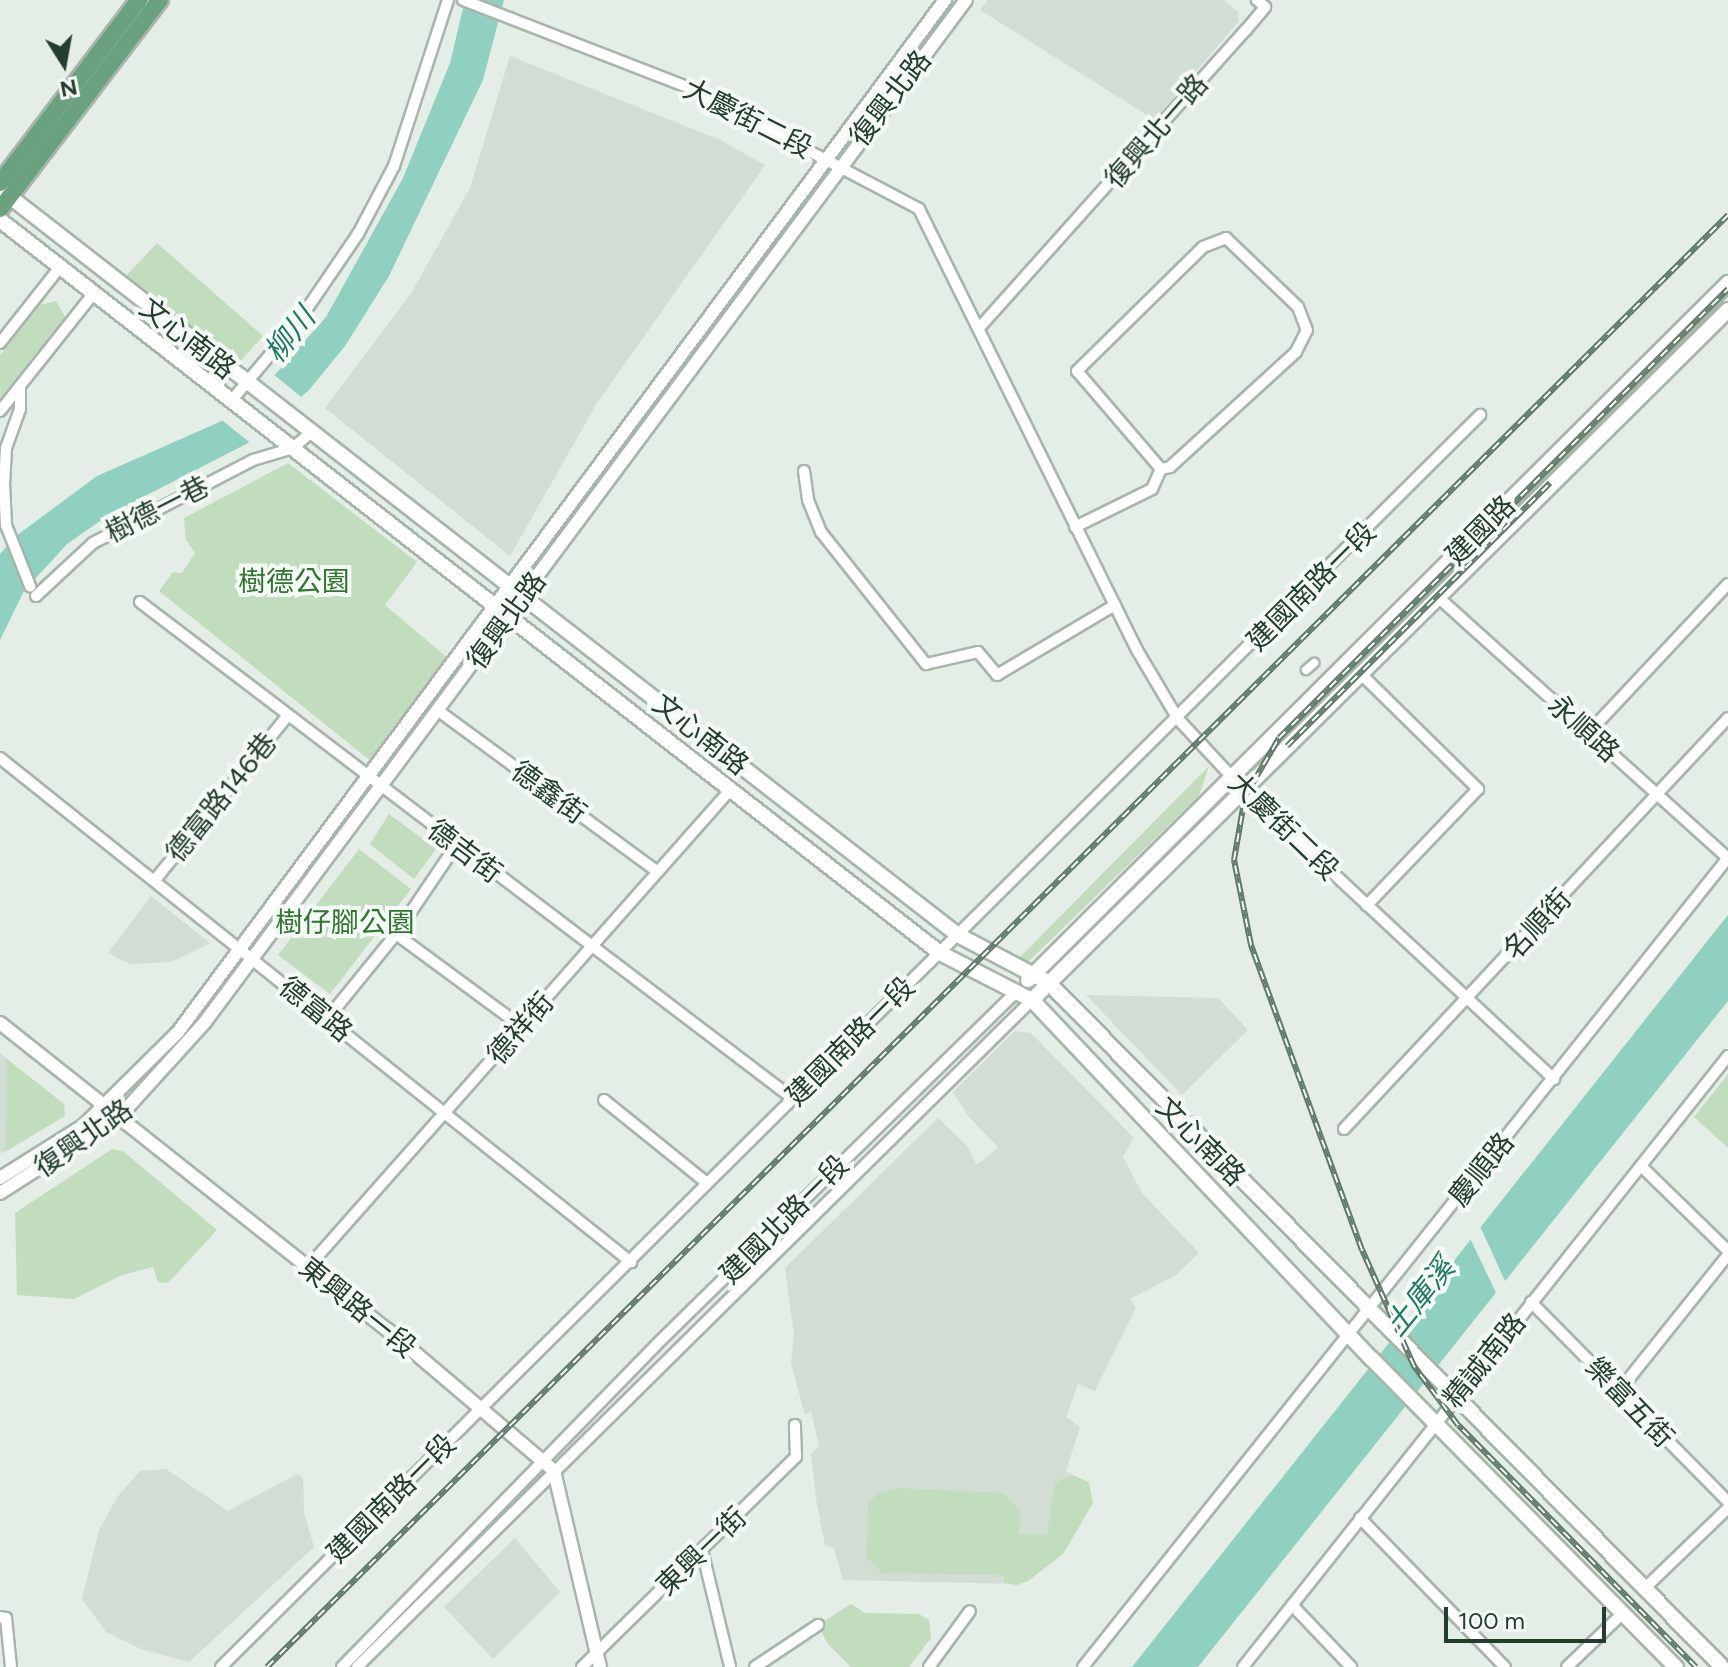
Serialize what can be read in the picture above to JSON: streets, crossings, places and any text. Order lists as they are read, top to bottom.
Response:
{
  "streets": {
    "main road": ["文心南路", "建國路", "建國北路一段"],
    "street": [
      "復興北路",
      "大慶街二段",
      "復興北一路",
      "樹德一巷",
      "建國南路一段",
      "永順路",
      "德鑫街",
      "德富路146巷",
      "德吉街",
      "名順街",
      "德富路",
      "德祥街",
      "慶順路",
      "東興路一段",
      "精誠南路",
      "樂富五街",
      "東興一街"
    ]
  },
  "crossings": [
    ["復興北路", "大慶街二段"],
    ["復興北路", "文心南路"],
    ["復興北路", "德鑫街"],
    ["復興北路", "德吉街"],
    ["復興北路", "德富路"],
    ["復興北路", "東興路一段"],
    ["大慶街二段", "復興北一路"],
    ["大慶街二段", "建國路"],
    ["大慶街二段", "建國南路一段"],
    ["大慶街二段", "名順街"],
    ["大慶街二段", "慶順路"],
    ["大慶街二段", "建國北路一段"],
    ["文心南路", "樹德一巷"],
    ["文心南路", "建國南路一段"],
    ["文心南路", "德祥街"],
    ["文心南路", "慶順路"],
    ["文心南路", "建國北路一段"],
    ["文心南路", "精誠南路"],
    ["建國路", "永順路"],
    ["建國路", "建國北路一段"],
    ["建國南路一段", "德吉街"],
    ["建國南路一段", "德富路"],
    ["建國南路一段", "東興路一段"],
    ["永順路", "名順街"],
    ["永順路", "慶順路"],
    ["德鑫街", "德祥街"],
    ["德富路146巷", "德吉街"],
    ["德富路146巷", "德富路"],
    ["德吉街", "德祥街"],
    ["德富路", "德祥街"],
    ["德祥街", "東興路一段"],
    ["建國北路一段", "東興路一段"],
    ["精誠南路", "樂富五街"]
  ],
  "water": ["柳川", "土庫溪"],
  "parks": ["樹德公園", "樹仔腳公園"],
  "scale_bar": "100 m",
  "north": "bottom"
}
